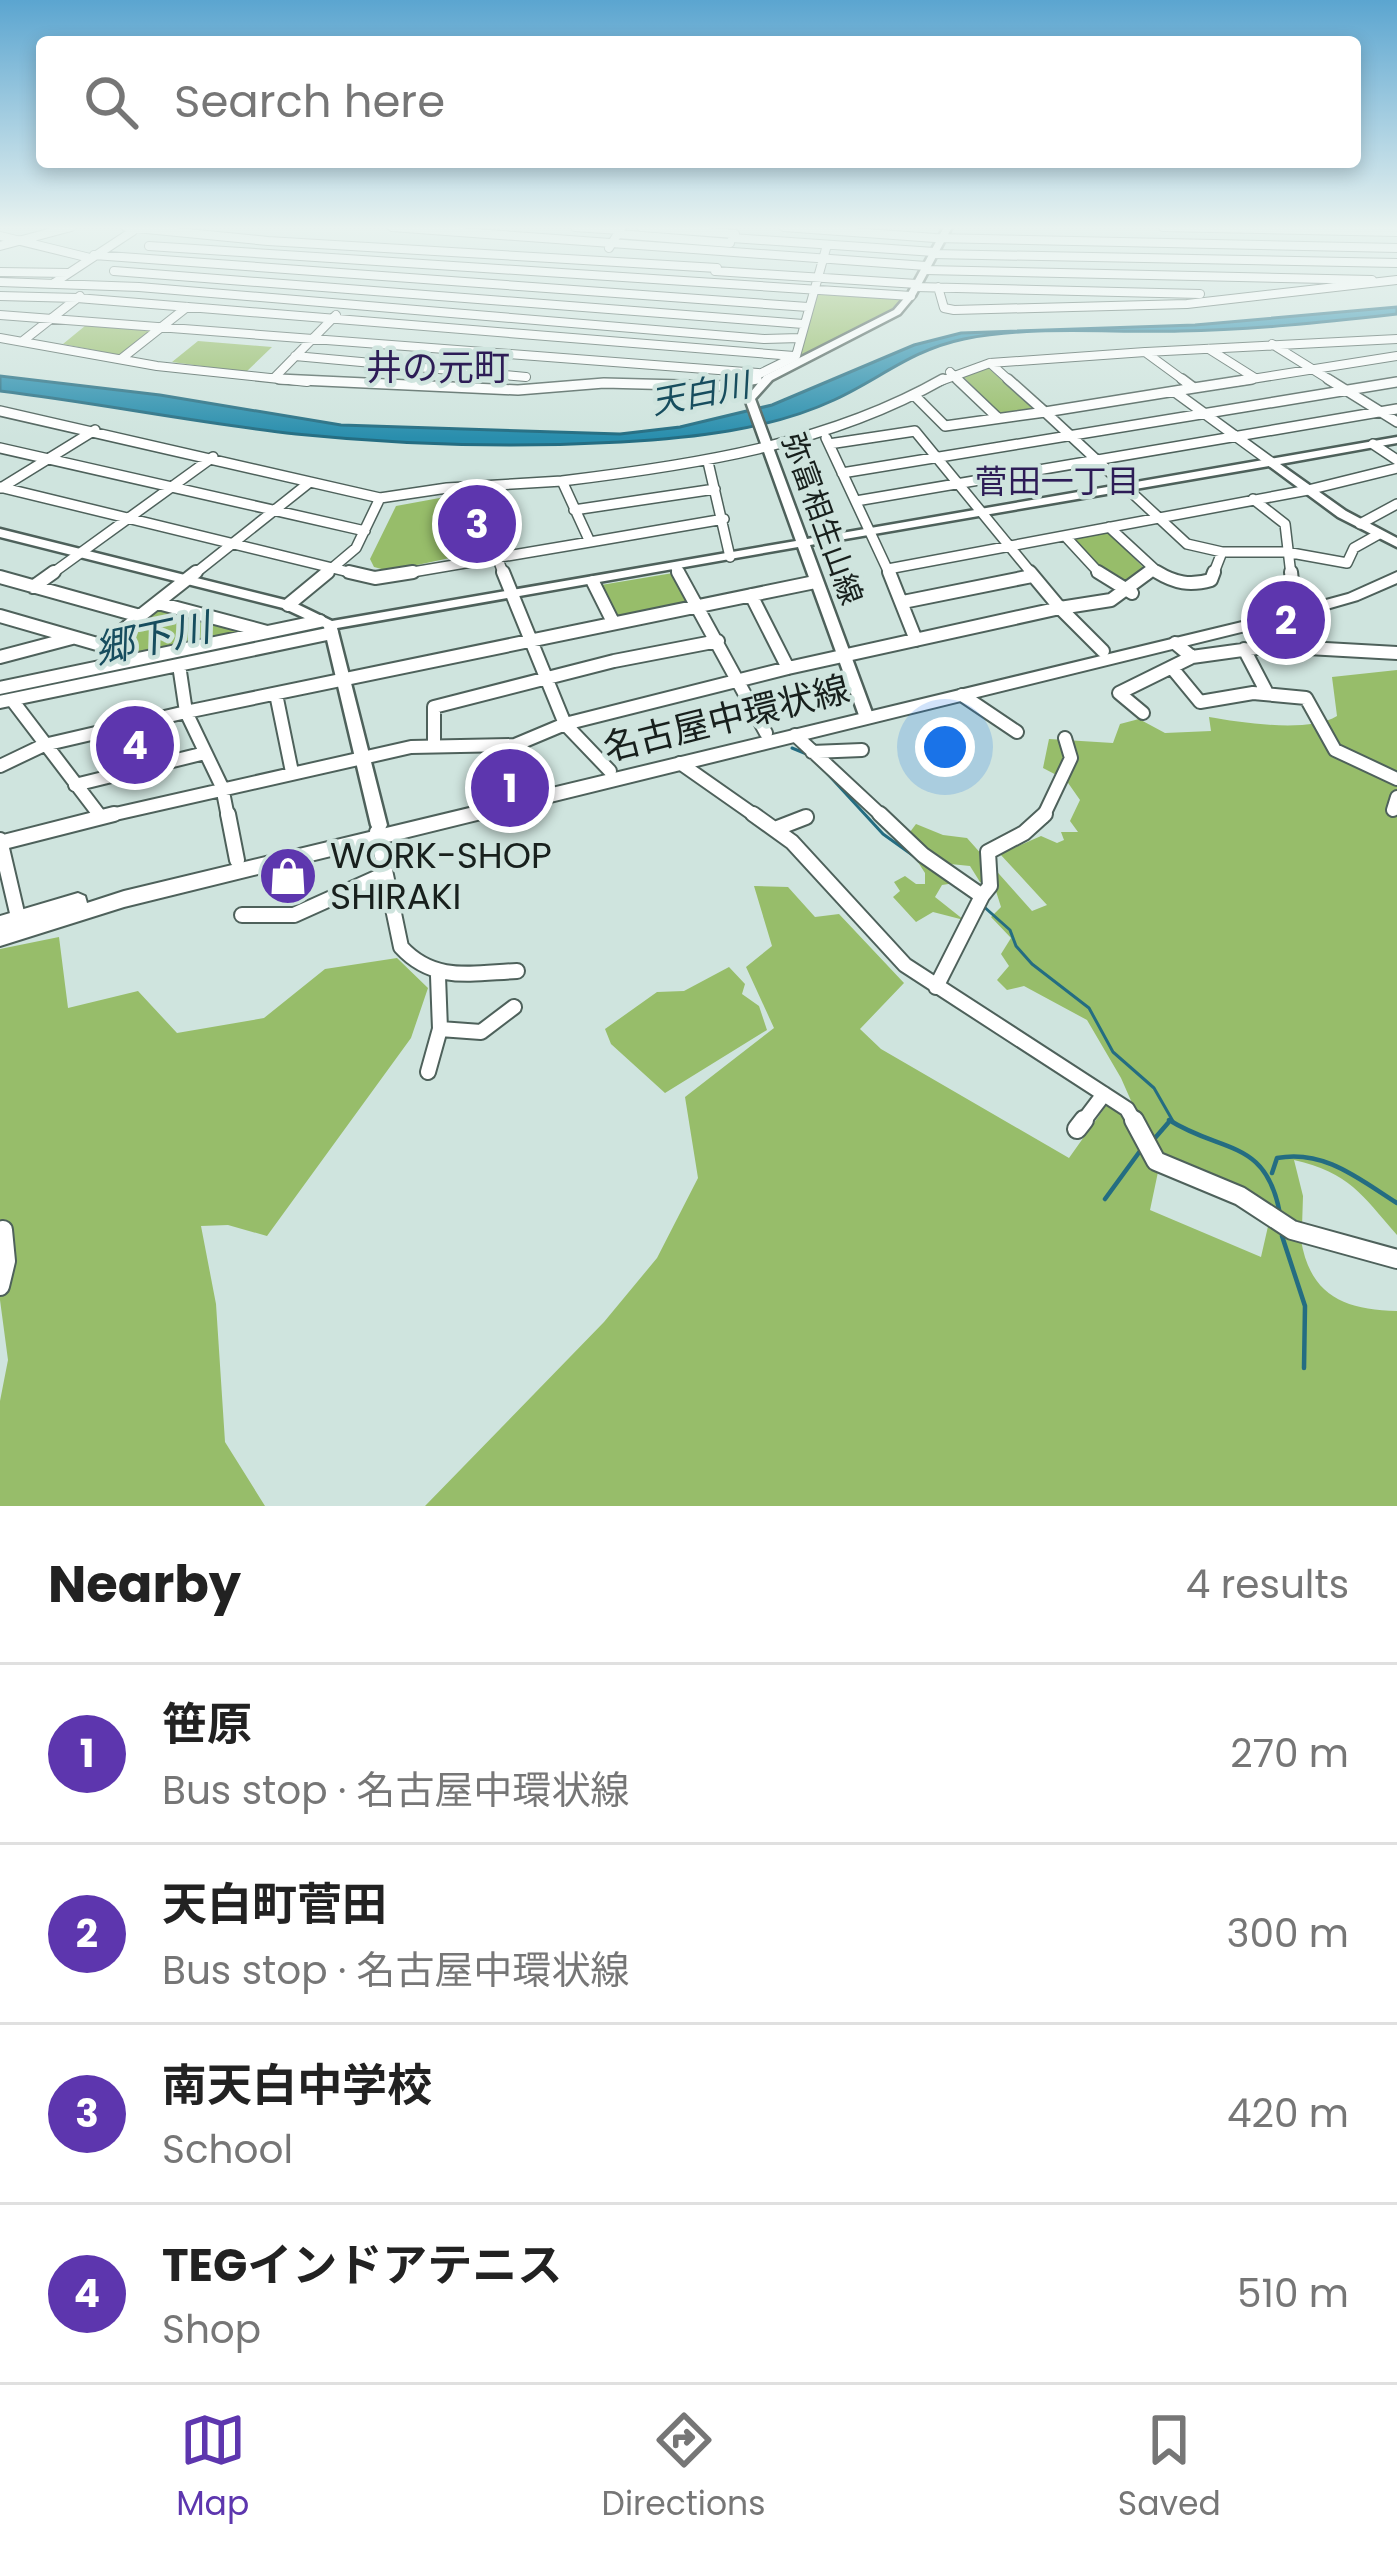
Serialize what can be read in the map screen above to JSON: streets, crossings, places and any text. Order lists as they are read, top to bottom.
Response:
{
  "streets": {
    "main road": ["名古屋中環状線"],
    "street": ["弥富相生山線"]
  },
  "crossings": [
    ["弥富相生山線", "名古屋中環状線"]
  ],
  "districts": ["井の元町", "菅田一丁目"],
  "water": ["天白川", "郷下川"],
  "places": {
    "shop": ["WORK-SHOP SHIRAKI"]
  },
  "page": {
    "search": "Search here",
    "pins": [
      "3",
      "2",
      "4",
      "1"
    ],
    "heading": ["Nearby", "4 results"],
    "list": [
      {
        "mark": "1",
        "name": "笹原",
        "note": "Bus stop · 名古屋中環状線",
        "value": "270 m"
      },
      {
        "mark": "2",
        "name": "天白町菅田",
        "note": "Bus stop · 名古屋中環状線",
        "value": "300 m"
      },
      {
        "mark": "3",
        "name": "南天白中学校",
        "note": "School",
        "value": "420 m"
      },
      {
        "mark": "4",
        "name": "TEGインドアテニス",
        "note": "Shop",
        "value": "510 m"
      }
    ],
    "nav": ["Map", "Directions", "Saved"]
  }
}
